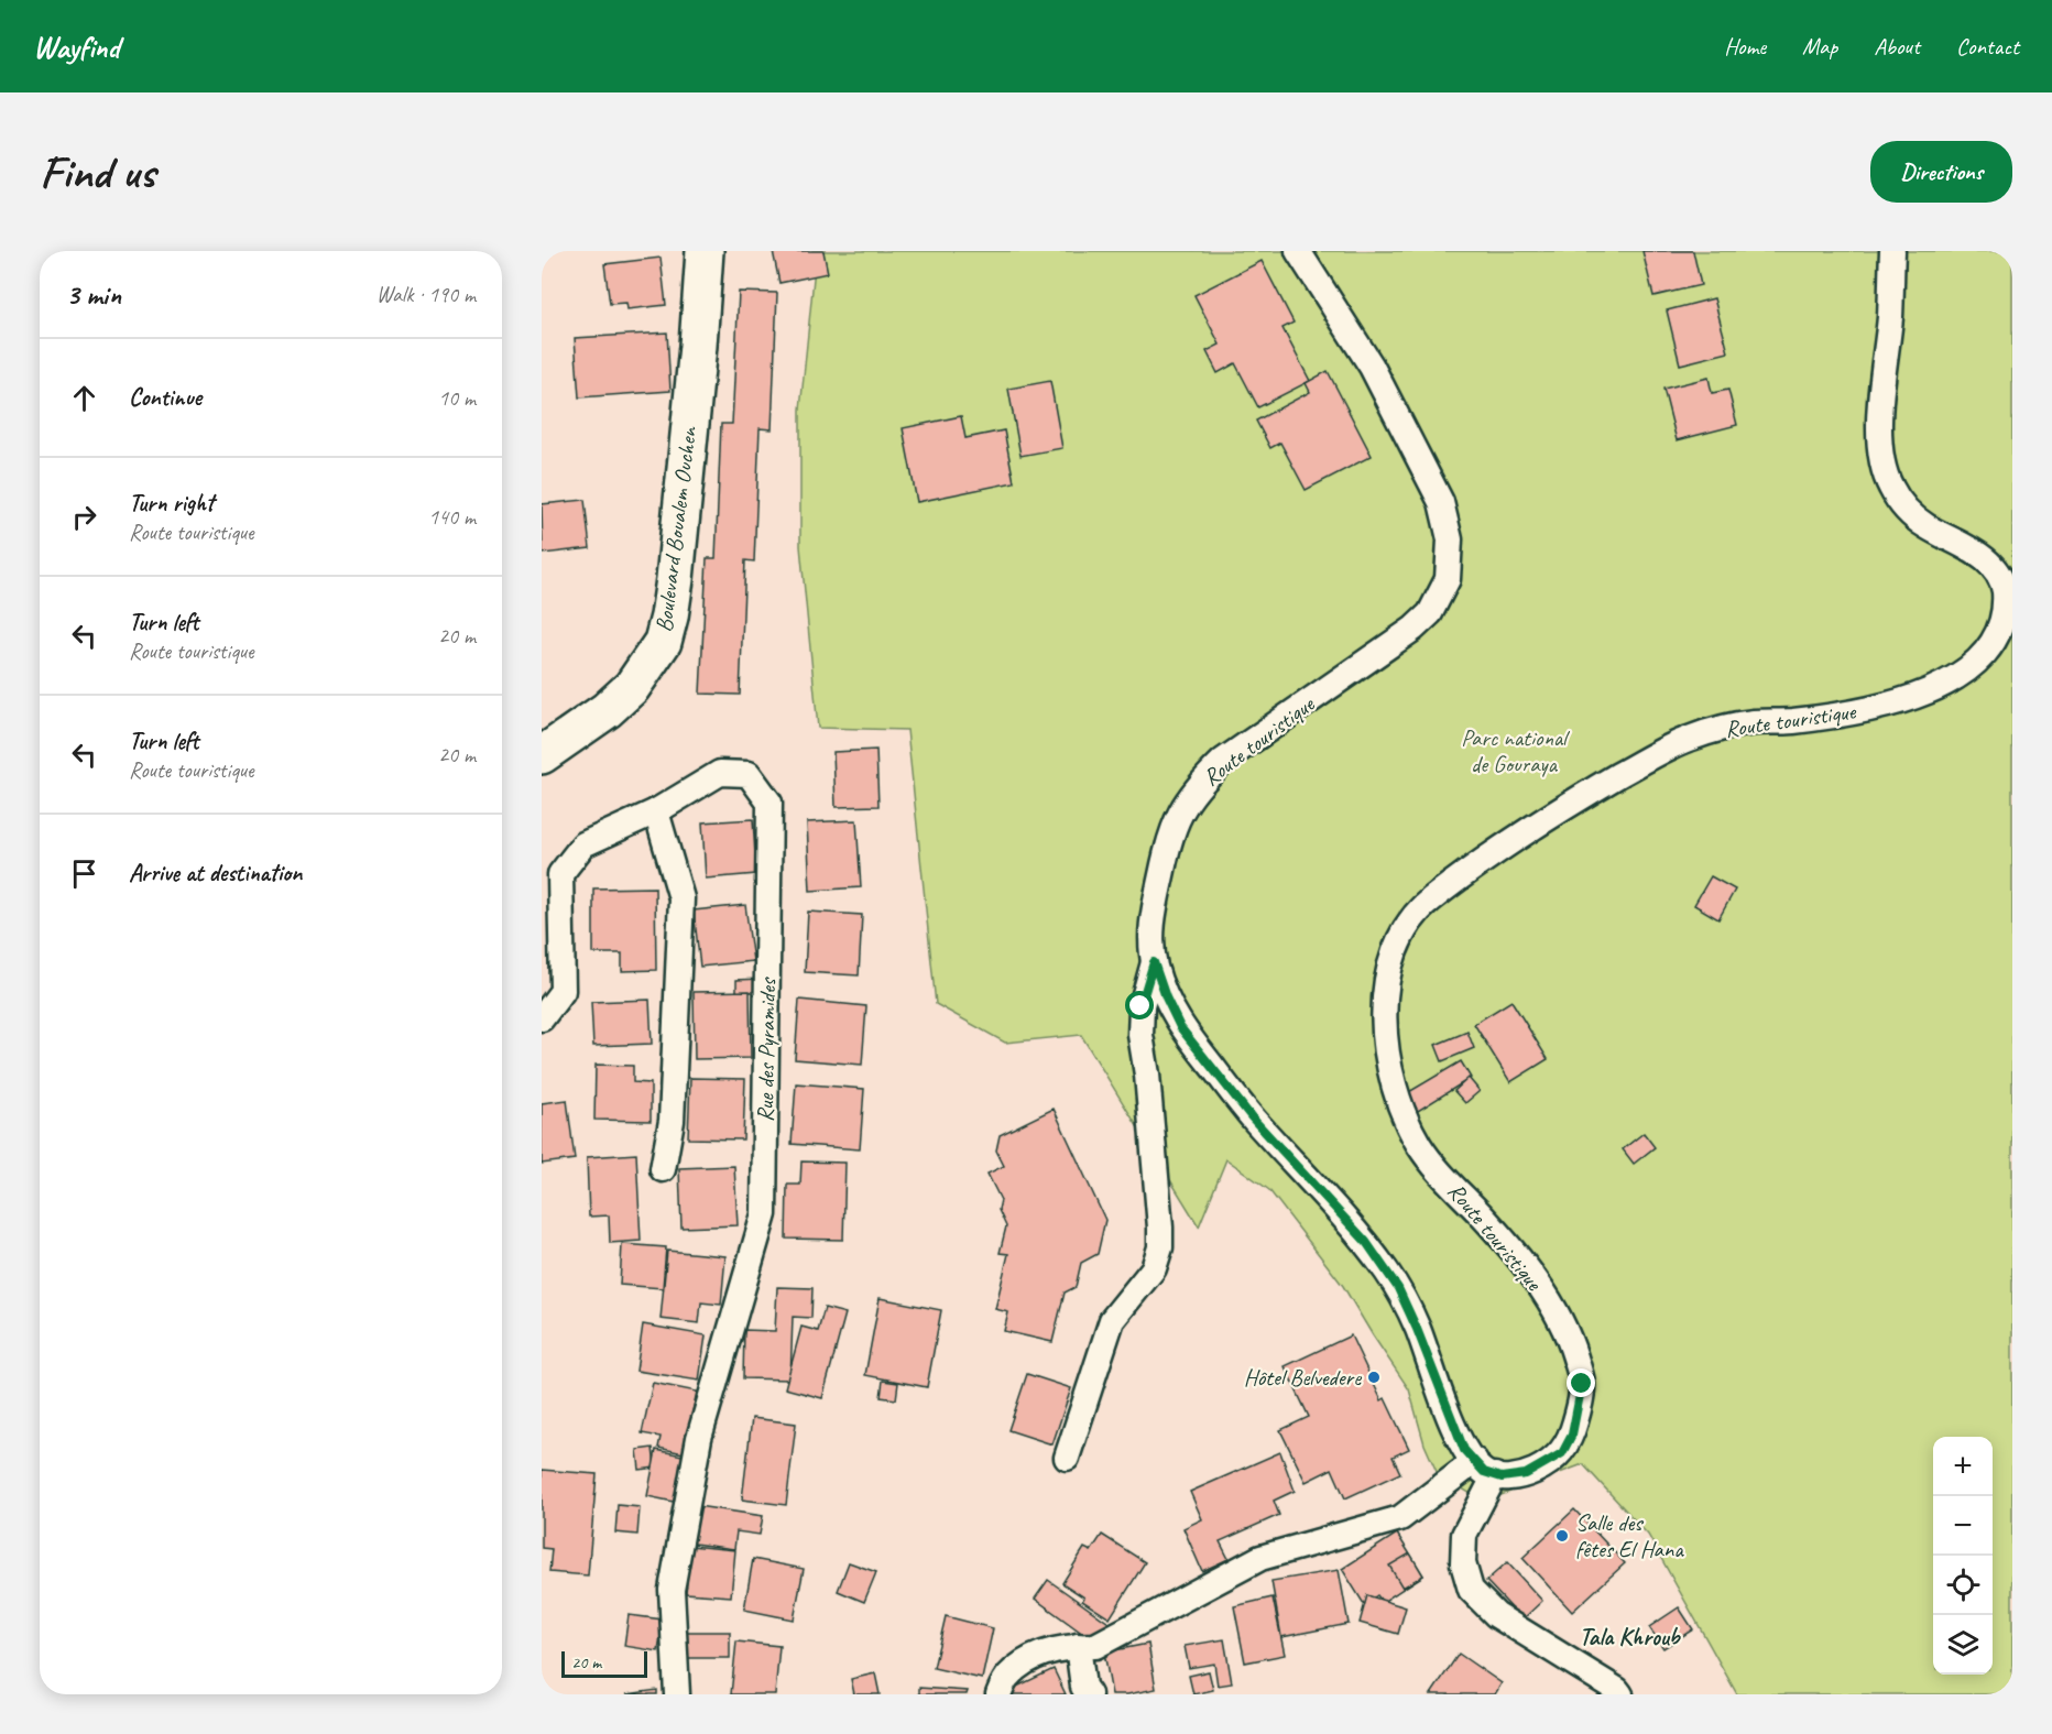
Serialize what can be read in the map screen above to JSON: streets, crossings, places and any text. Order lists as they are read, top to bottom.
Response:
{
  "streets": {
    "main road": ["Boulevard Boualem Ouchen"],
    "street": ["Route touristique", "Rue des Pyramides"]
  },
  "districts": ["Tala Khroub"],
  "parks": ["Parc national de Gouraya"],
  "places": ["Hôtel Belvedere", "Salle des fêtes El Hana"],
  "scale_bar": "20 m",
  "page": {
    "header": "Wayfind",
    "nav": [
      "Home",
      "Map",
      "About",
      "Contact"
    ],
    "buttons": "Directions",
    "title": "Find us",
    "heading": ["3 min", "Walk · 190 m"],
    "list": [
      ["Continue", "10 m"],
      ["Turn right", "Route touristique", "140 m"],
      ["Turn left", "Route touristique", "20 m"],
      ["Turn left", "Route touristique", "20 m"],
      "Arrive at destination"
    ],
    "map_buttons": ["+", "−"],
    "scale": "20 m"
  }
}
